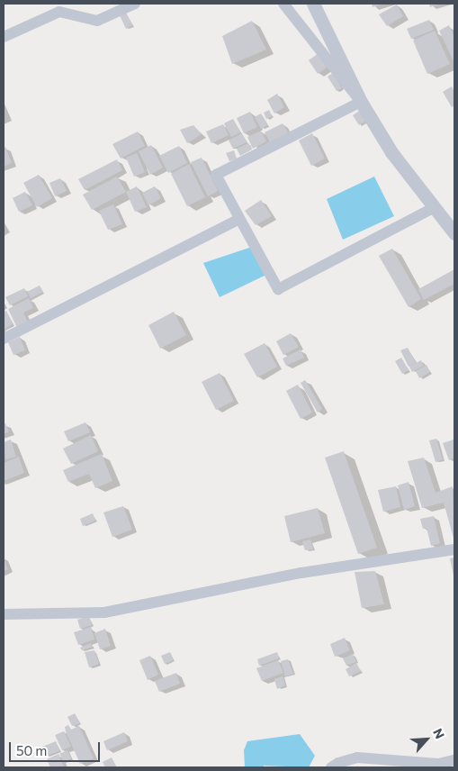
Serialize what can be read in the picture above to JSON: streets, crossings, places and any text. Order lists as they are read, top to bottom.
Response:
{
  "scale_bar": "50 m",
  "north": "top right"
}
